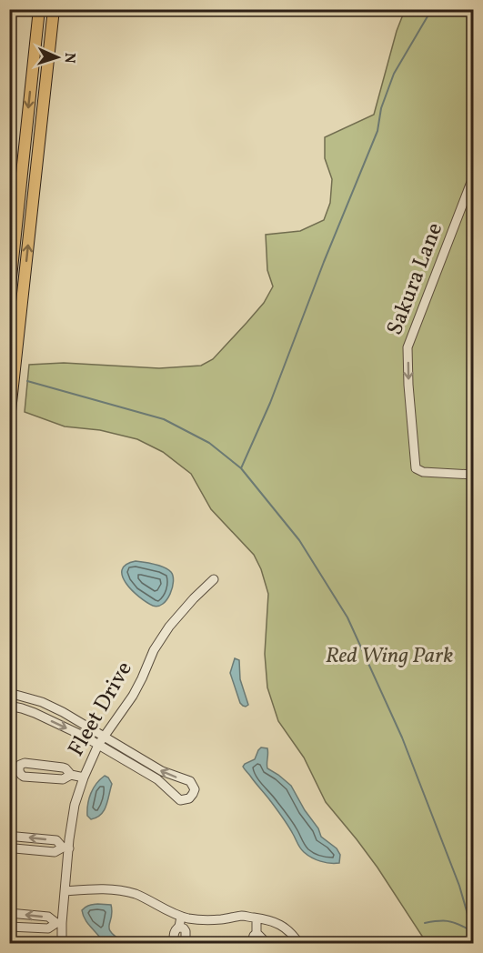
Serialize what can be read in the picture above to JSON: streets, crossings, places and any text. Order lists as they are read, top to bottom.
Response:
{
  "streets": {
    "street": ["Sakura Lane", "Fleet Drive"]
  },
  "one_way": ["Sakura Lane"],
  "parks": ["Red Wing Park"],
  "north": "right"
}
